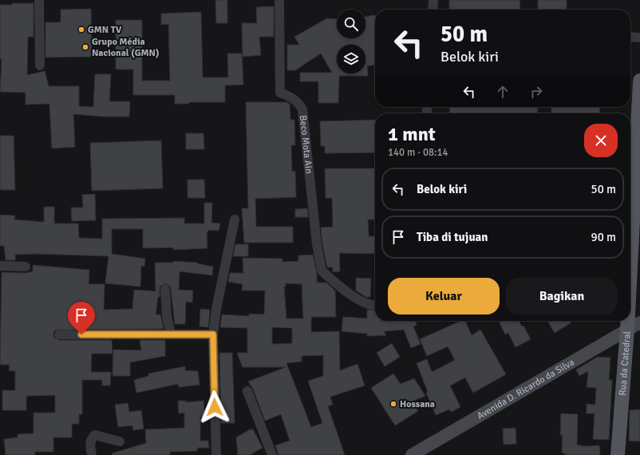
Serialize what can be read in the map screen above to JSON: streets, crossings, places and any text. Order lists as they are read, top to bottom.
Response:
{
  "streets": {
    "main road": ["Rua da Catedral", "Avenida D. Ricardo da Silva"],
    "street": ["Beco Mota Ain"]
  },
  "crossings": [
    ["Rua da Catedral", "Avenida D. Ricardo da Silva"]
  ],
  "places": ["GMN TV", "Grupo Média Nacional (GMN)", "Hossana"],
  "page": {
    "turn": ["50 m", "Belok kiri"],
    "heading": ["1 mnt", "140 m · 08:14"],
    "list": [
      {
        "name": "Belok kiri",
        "value": "50 m"
      },
      {
        "name": "Tiba di tujuan",
        "value": "90 m"
      }
    ],
    "buttons": ["Keluar", "Bagikan"]
  }
}
